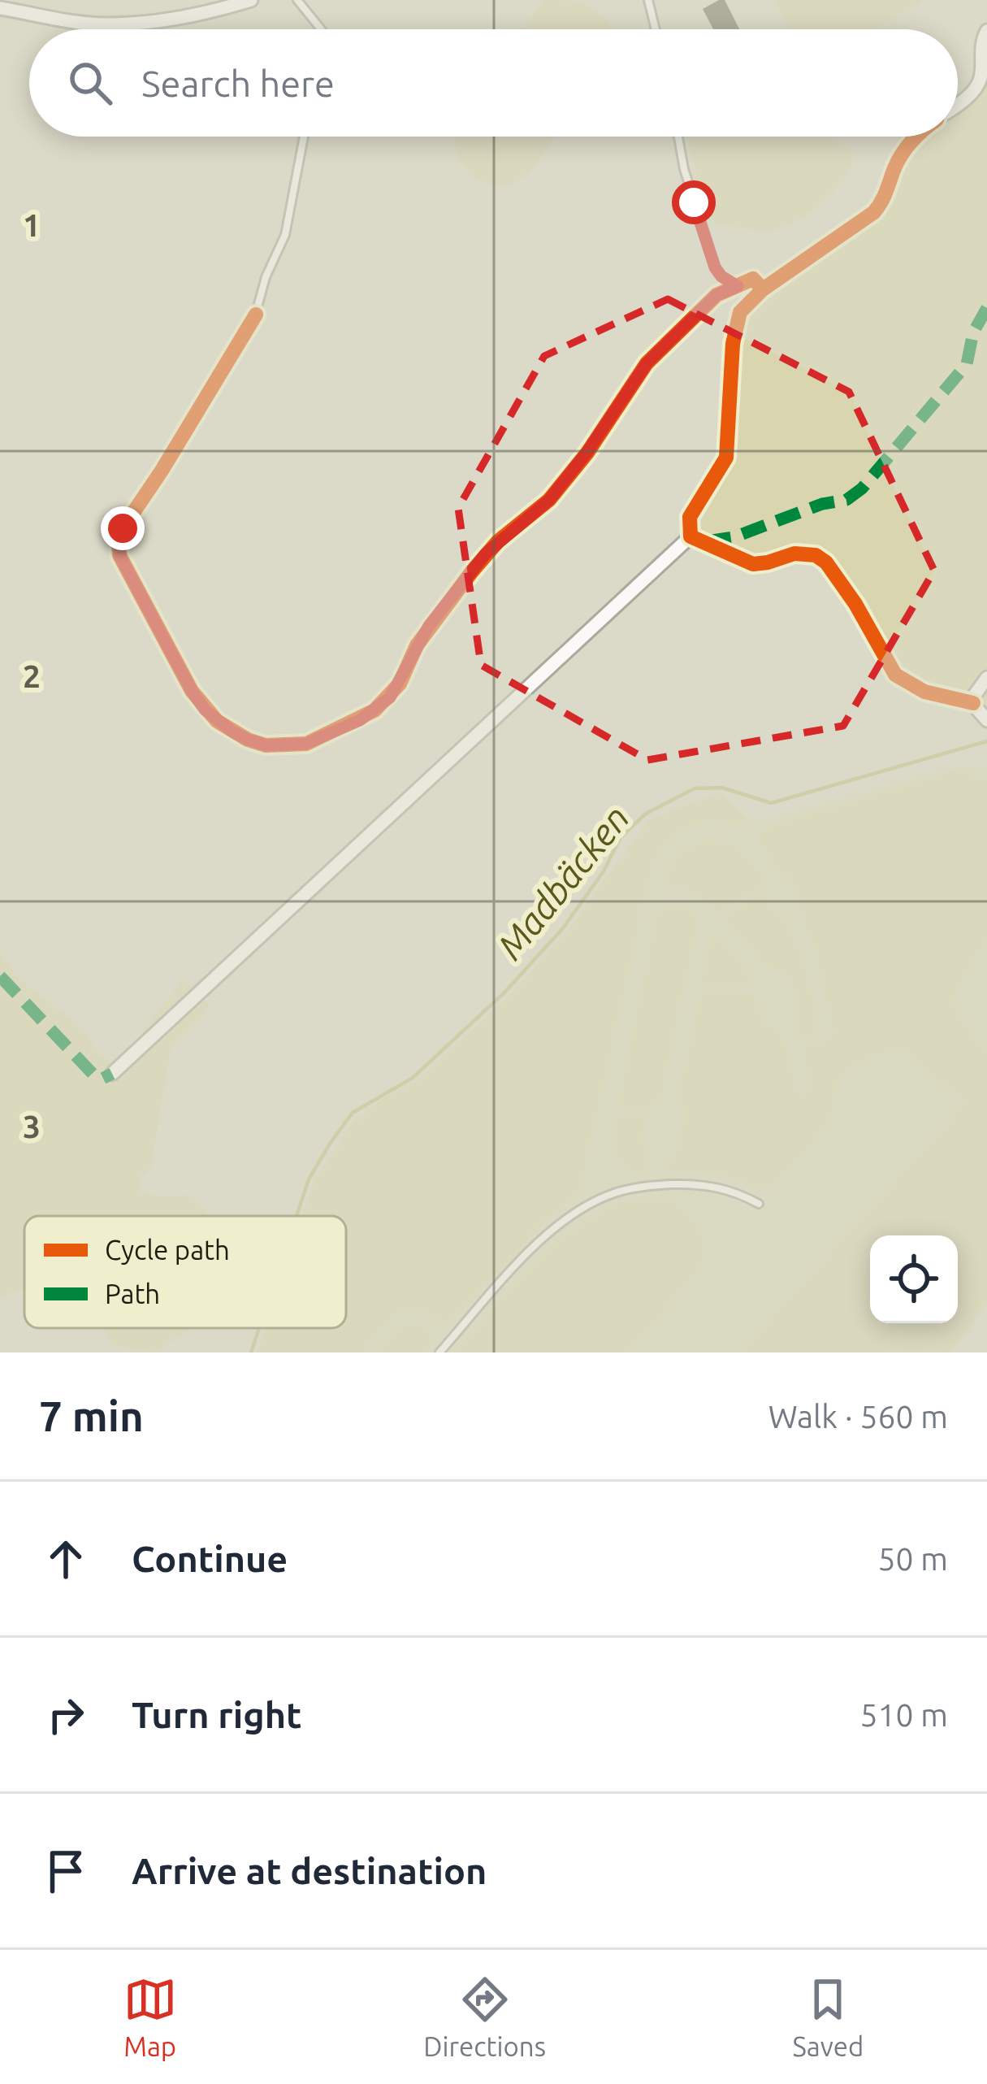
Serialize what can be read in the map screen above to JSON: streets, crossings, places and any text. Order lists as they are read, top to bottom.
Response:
{
  "water": ["Madbäcken"],
  "legend": ["Cycle path", "Path"],
  "page": {
    "search": "Search here",
    "heading": ["7 min", "Walk · 560 m"],
    "list": [
      ["Continue", "50 m"],
      ["Turn right", "510 m"],
      "Arrive at destination"
    ],
    "nav": ["Map", "Directions", "Saved"]
  },
  "grid": {
    "rows": ["1", "2", "3"]
  }
}
